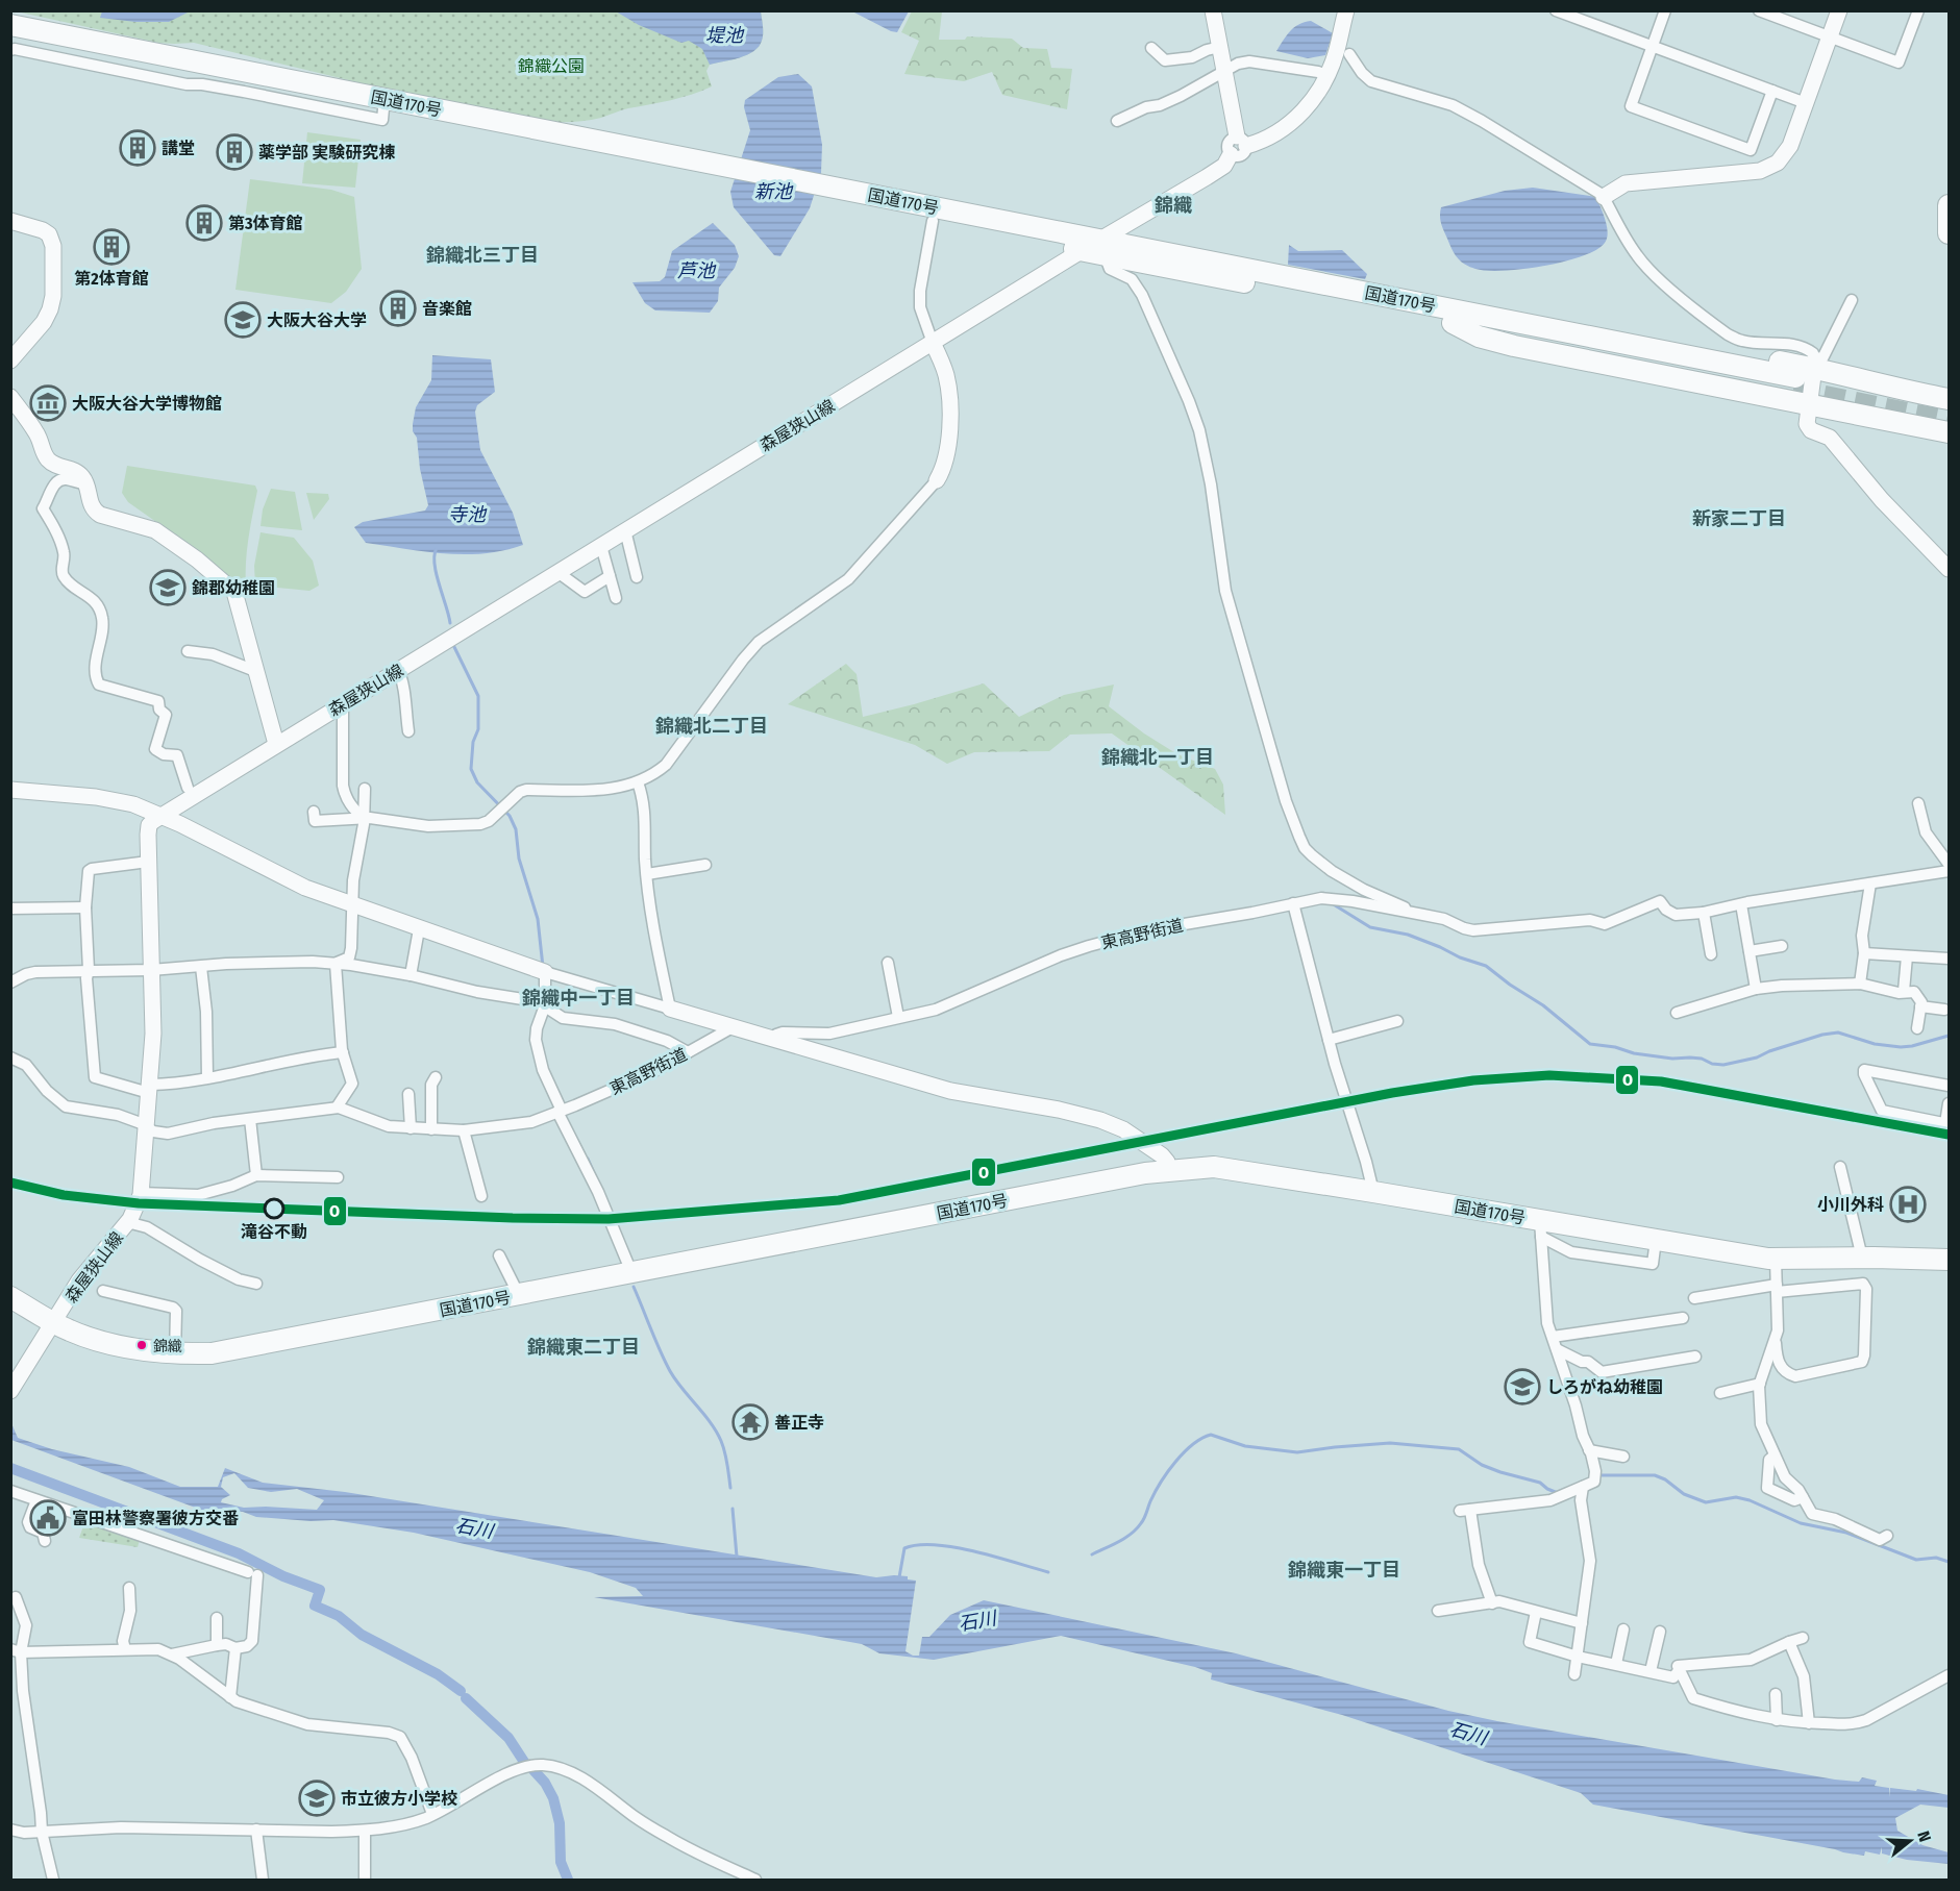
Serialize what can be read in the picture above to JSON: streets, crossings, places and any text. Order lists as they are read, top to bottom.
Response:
{
  "streets": {
    "highway": ["国道170号"],
    "street": ["森屋狭山線", "東高野街道"]
  },
  "crossings": [
    ["国道170号", "森屋狭山線"],
    ["森屋狭山線", "東高野街道"]
  ],
  "districts": [
    "錦織",
    "錦織北三丁目",
    "新家二丁目",
    "錦織北二丁目",
    "錦織北一丁目",
    "錦織中一丁目",
    "錦織東二丁目",
    "錦織東一丁目"
  ],
  "water": [
    "堤池",
    "新池",
    "芦池",
    "寺池",
    "石川"
  ],
  "parks": ["錦織公園"],
  "places": {
    "building": [
      "講堂",
      "薬学部 実験研究棟",
      "第3体育館",
      "第2体育館",
      "音楽館"
    ],
    "school or university": [
      "大阪大谷大学",
      "錦郡幼稚園",
      "しろがね幼稚園",
      "市立彼方小学校"
    ],
    "museum": ["大阪大谷大学博物館"],
    "hospital": ["小川外科"],
    "other": ["滝谷不動", "錦織"],
    "temple": ["善正寺"],
    "public building": ["富田林警察署彼方交番"]
  },
  "lines": ["transit line O"],
  "north": "right"
}
